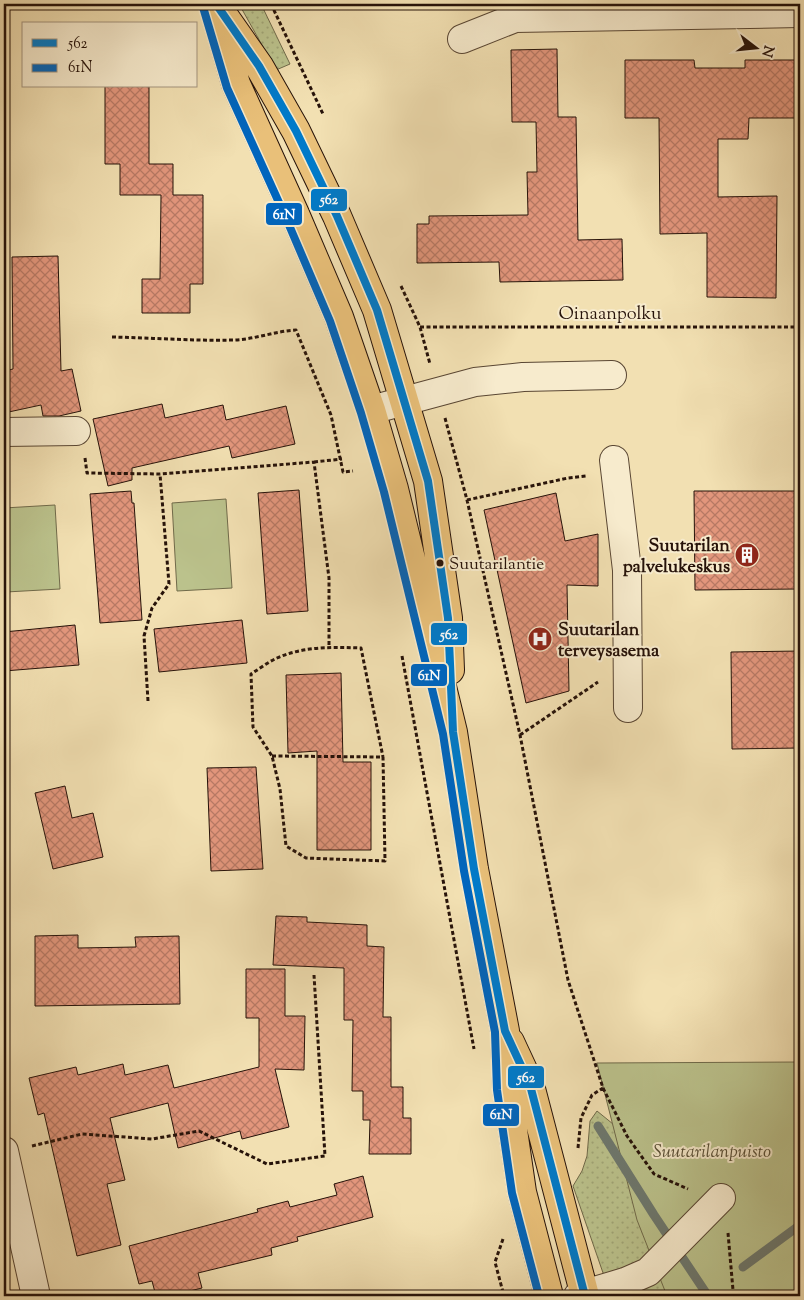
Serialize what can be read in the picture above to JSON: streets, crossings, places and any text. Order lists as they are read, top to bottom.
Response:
{
  "streets": {
    "path": ["Oinaanpolku"]
  },
  "parks": ["Suutarilanpuisto"],
  "places": {
    "building": ["Suutarilan palvelukeskus"],
    "other": ["Suutarilantie"],
    "hospital": ["Suutarilan terveysasema"]
  },
  "lines": ["transit line 562", "transit line 61N"],
  "legend": ["562", "61N"],
  "north": "right"
}
